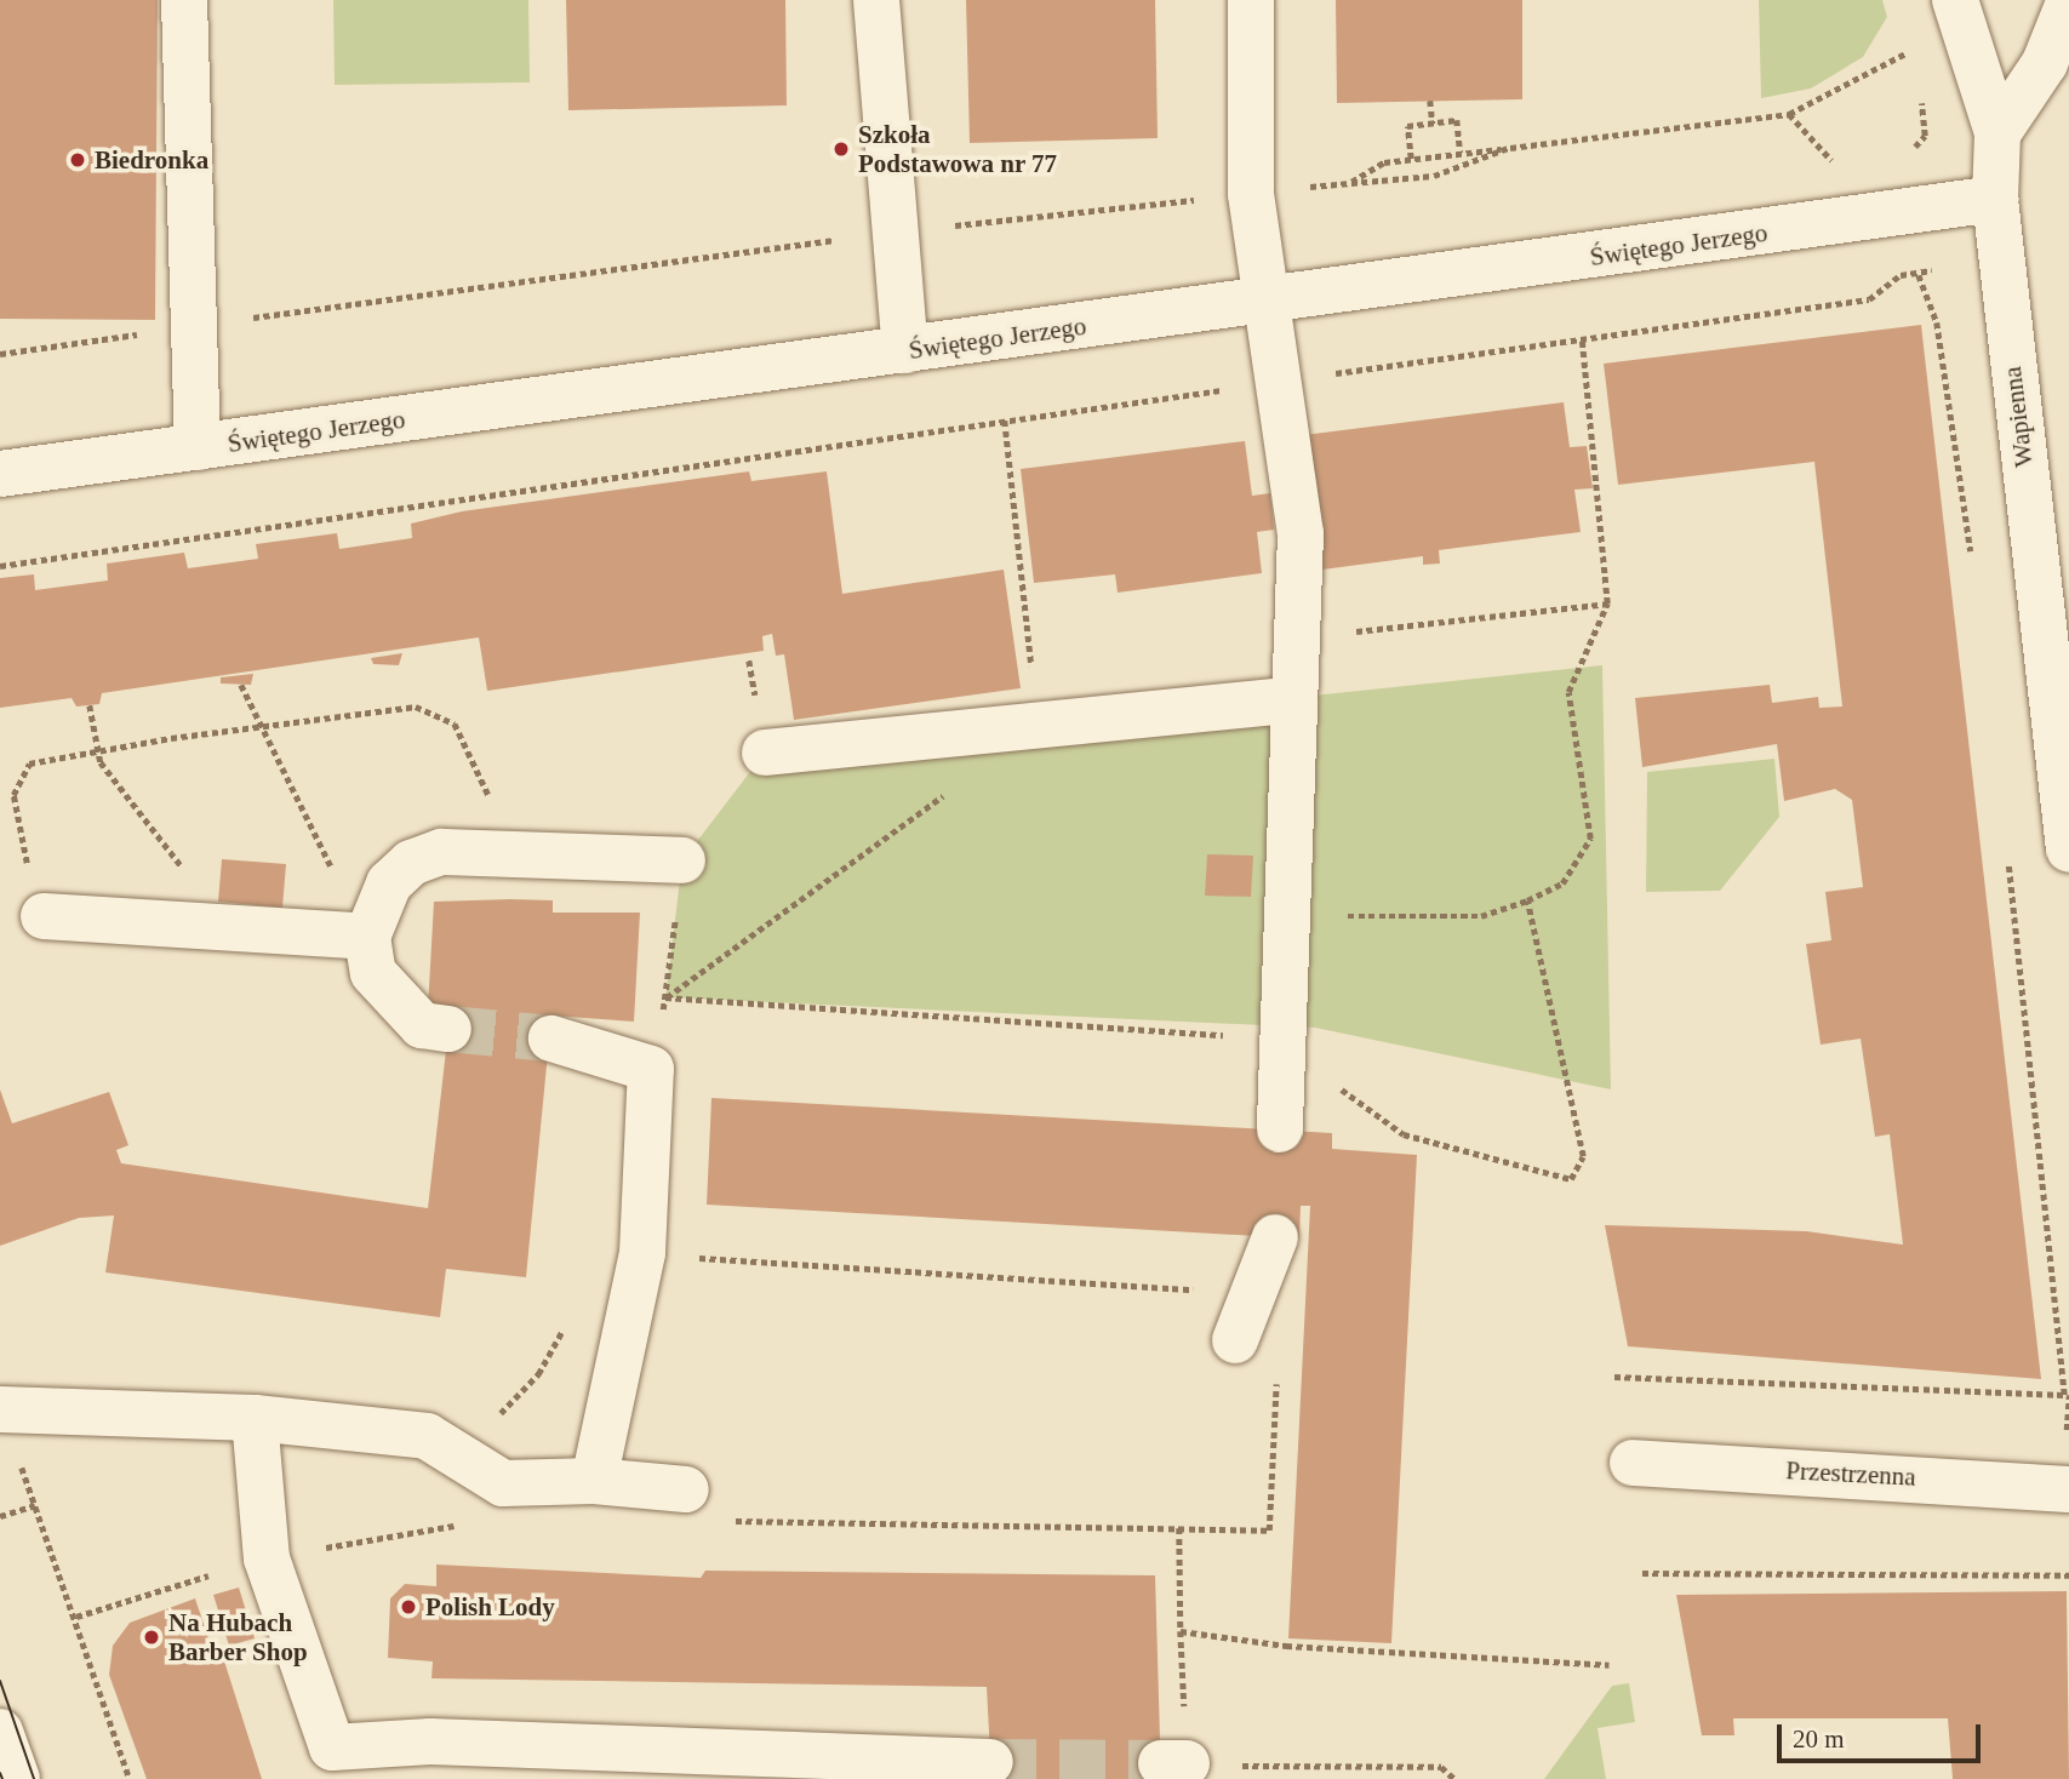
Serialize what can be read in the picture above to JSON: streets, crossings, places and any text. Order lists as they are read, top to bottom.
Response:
{
  "streets": {
    "street": ["Świętego Jerzego", "Wapienna", "Przestrzenna"]
  },
  "crossings": [
    ["Świętego Jerzego", "Wapienna"]
  ],
  "places": [
    "Szkoła Podstawowa nr 77",
    "Biedronka",
    "Polish Lody",
    "Na Hubach Barber Shop"
  ],
  "scale_bar": "20 m"
}
